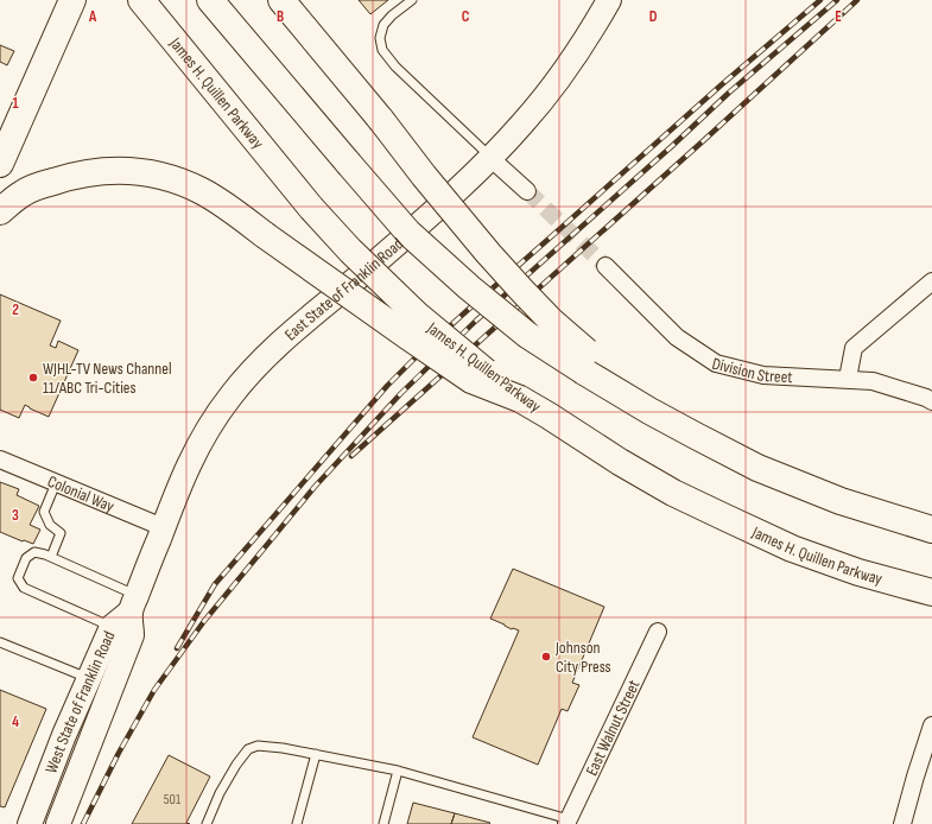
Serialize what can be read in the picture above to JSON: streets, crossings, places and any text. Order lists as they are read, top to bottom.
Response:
{
  "streets": {
    "main road": ["James H. Quillen Parkway", "East State of Franklin Road", "West State of Franklin Road"],
    "street": ["Division Street", "Colonial Way", "East Walnut Street"]
  },
  "crossings": [
    ["East State of Franklin Road", "Colonial Way"],
    ["East State of Franklin Road", "West State of Franklin Road"]
  ],
  "places": ["WJHL-TV News Channel 11/ABC Tri-Cities", "Johnson City Press"],
  "house_numbers": ["501"],
  "grid": {
    "columns": [
      "A",
      "B",
      "C",
      "D",
      "E"
    ],
    "rows": [
      "1",
      "2",
      "3",
      "4"
    ]
  }
}
